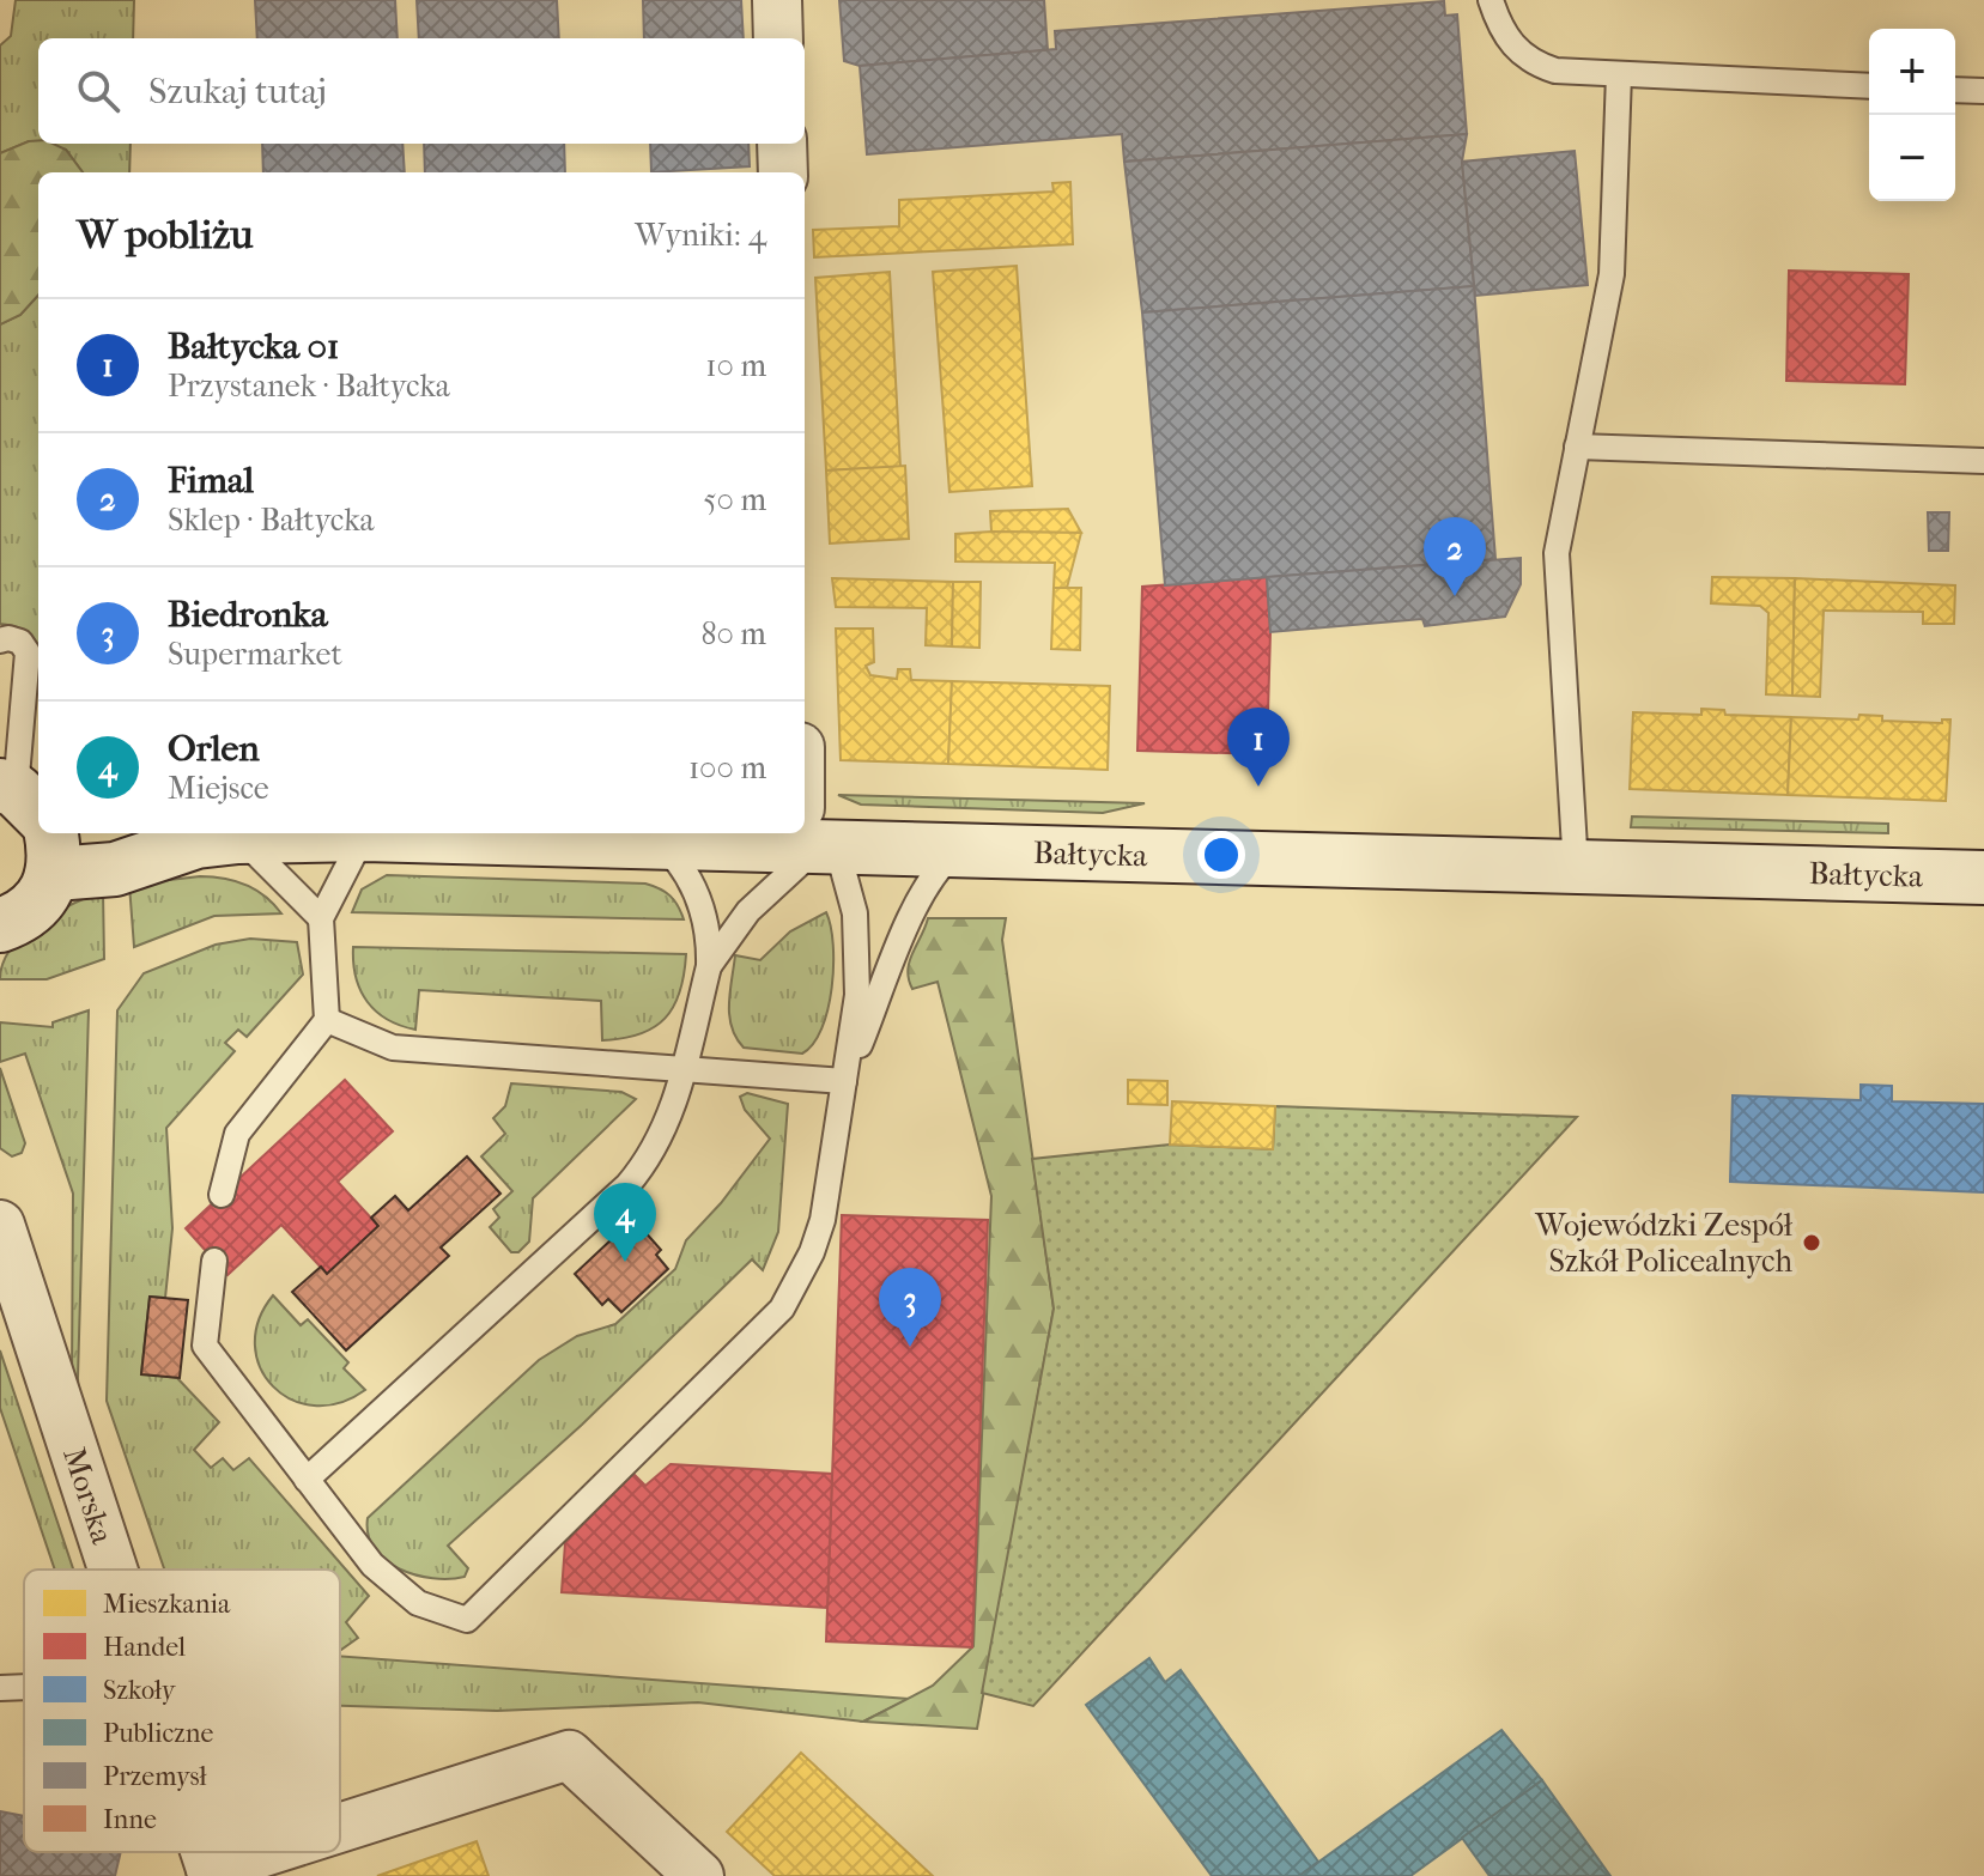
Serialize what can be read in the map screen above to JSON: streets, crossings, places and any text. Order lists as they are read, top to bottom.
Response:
{
  "streets": {
    "main road": ["Bałtycka"],
    "street": ["Morska"]
  },
  "places": ["Wojewódzki Zespół Szkół Policealnych"],
  "legend": [
    "Mieszkania",
    "Handel",
    "Szkoły",
    "Publiczne",
    "Przemysł",
    "Inne"
  ],
  "page": {
    "map_buttons": ["+", "−"],
    "search": "Szukaj tutaj",
    "heading": ["W pobliżu", "Wyniki: 4"],
    "list": [
      {
        "mark": "1",
        "name": "Bałtycka 01",
        "note": "Przystanek · Bałtycka",
        "value": "10 m"
      },
      {
        "mark": "2",
        "name": "Fimal",
        "note": "Sklep · Bałtycka",
        "value": "50 m"
      },
      {
        "mark": "3",
        "name": "Biedronka",
        "note": "Supermarket",
        "value": "80 m"
      },
      {
        "mark": "4",
        "name": "Orlen",
        "note": "Miejsce",
        "value": "100 m"
      }
    ],
    "pins": [
      "2",
      "1",
      "4",
      "3"
    ]
  }
}
